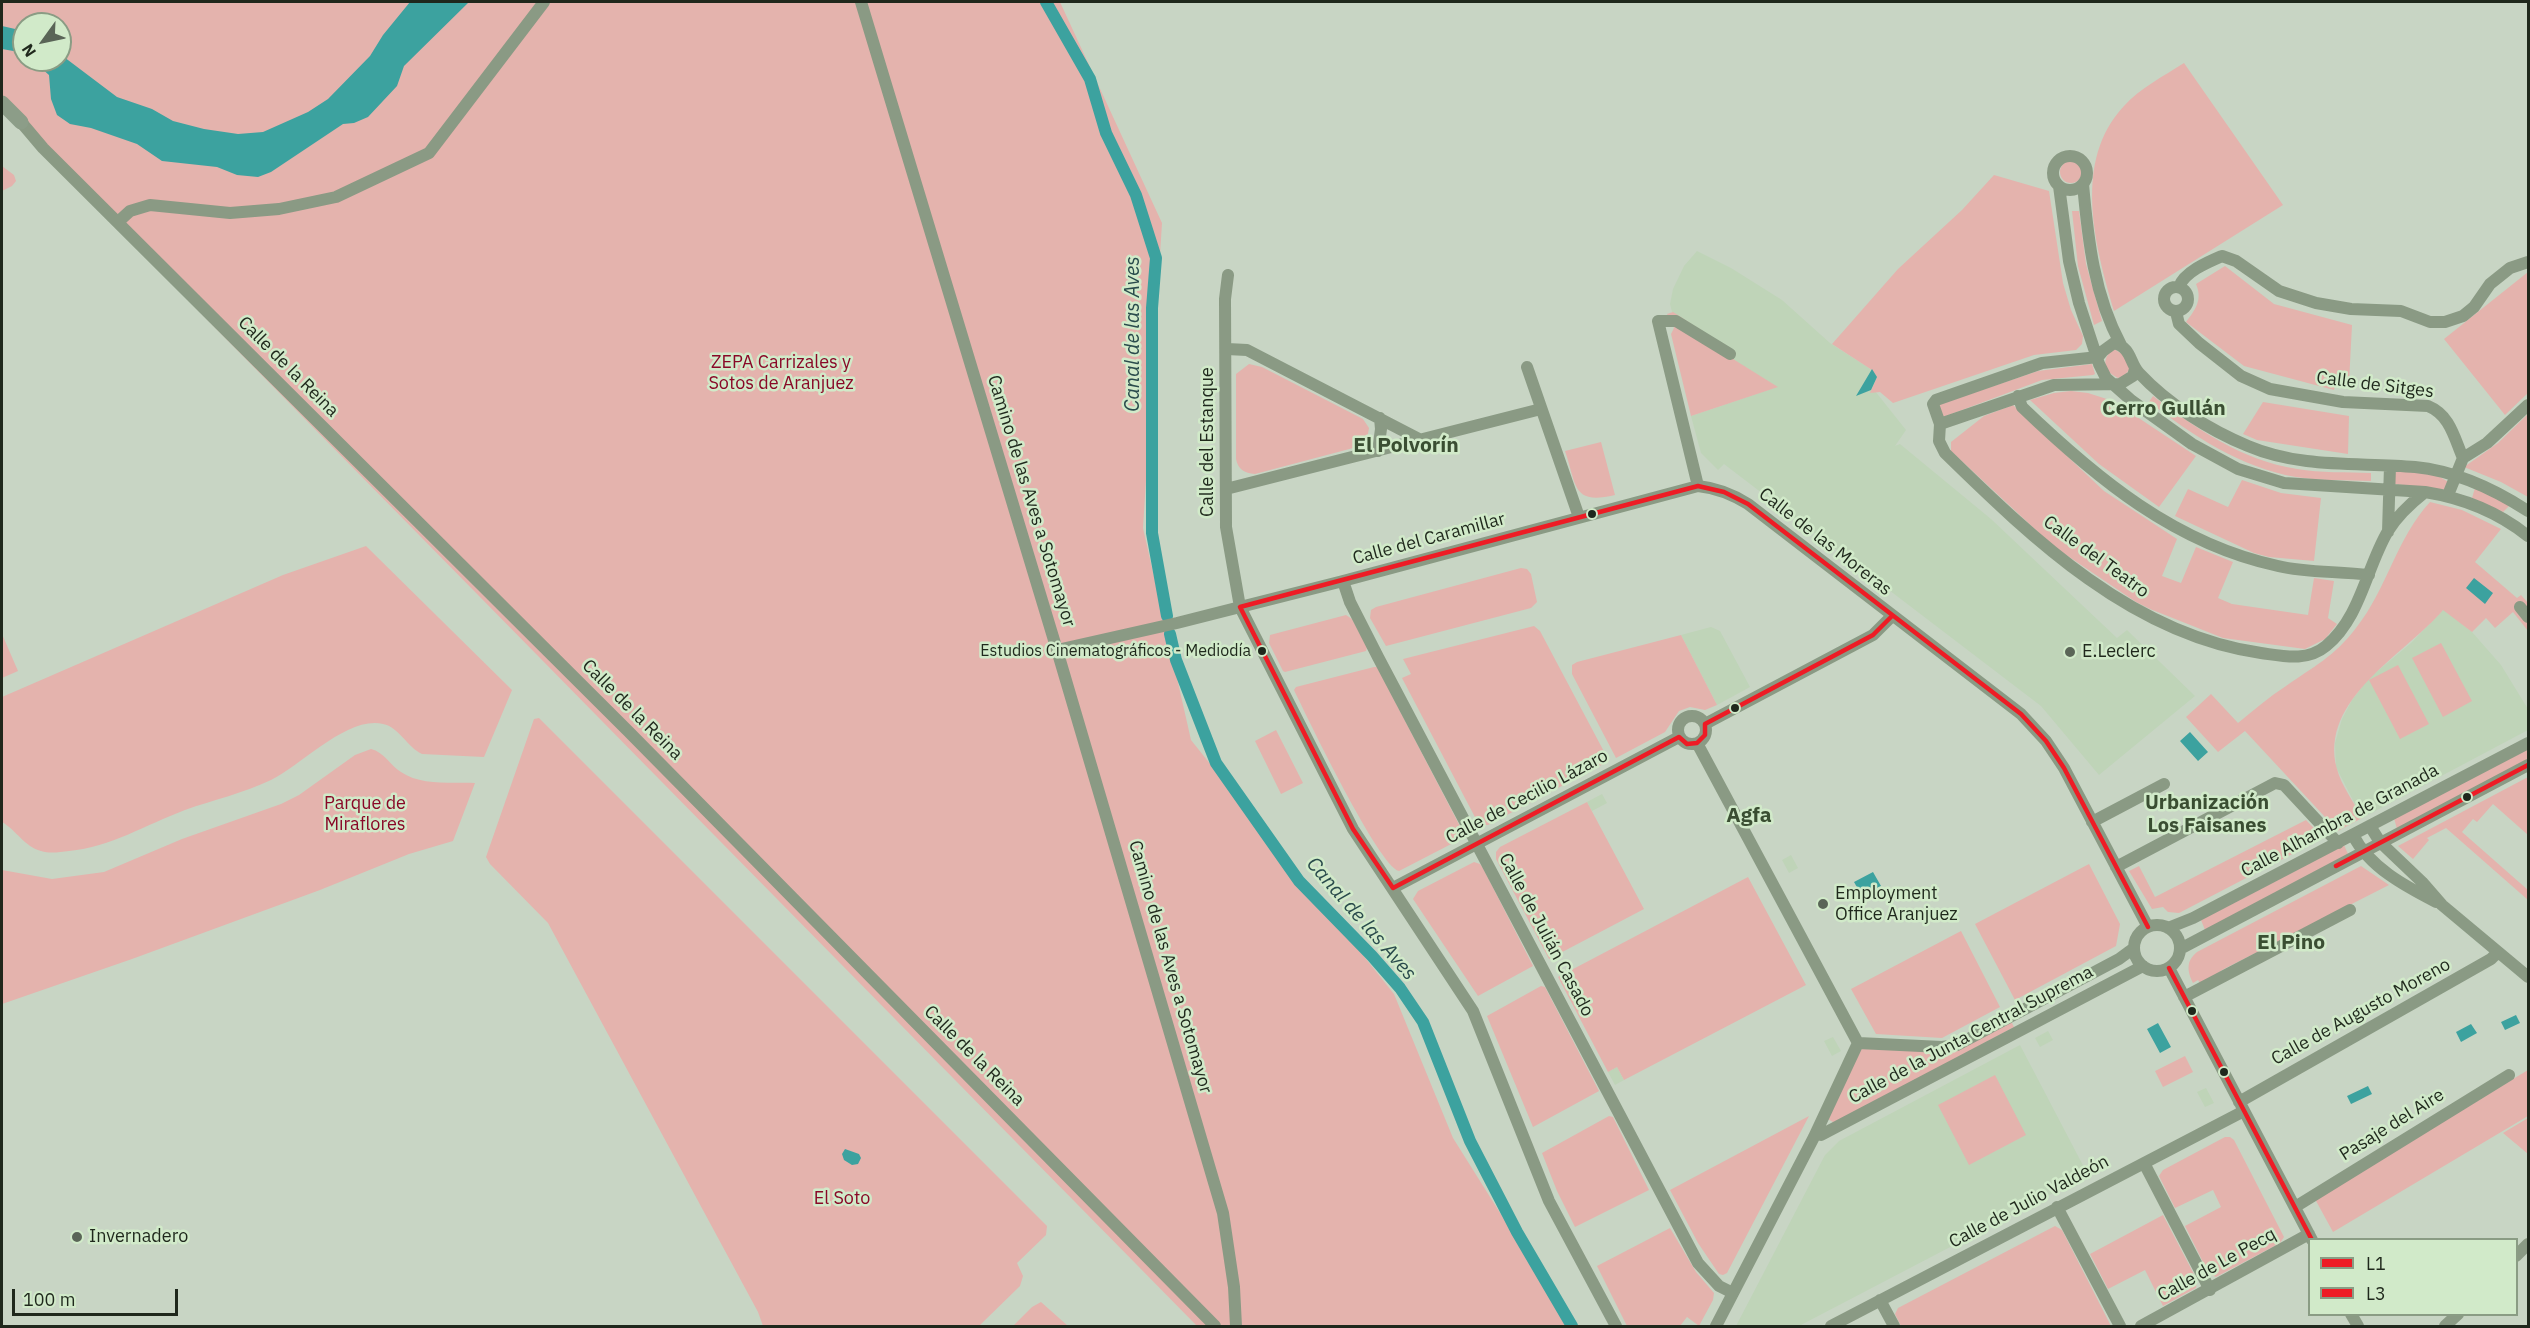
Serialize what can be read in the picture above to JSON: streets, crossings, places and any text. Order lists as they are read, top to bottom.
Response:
{
  "streets": {
    "street": [
      "Calle de la Reina",
      "Calle de Sitges",
      "Calle del Estanque",
      "Camino de las Aves a Sotomayor",
      "Calle del Caramillar",
      "Calle de las Moreras",
      "Calle del Teatro",
      "Calle de Cecilio Lázaro",
      "Calle Alhambra de Granada",
      "Calle de Julián Casado",
      "Calle de Augusto Moreno",
      "Calle de la Junta Central Suprema",
      "Pasaje del Aire",
      "Calle de Julio Valdeón",
      "Calle de Le Pecq"
    ]
  },
  "crossings": [
    ["Calle del Estanque", "Calle del Caramillar"],
    ["Calle del Estanque", "Calle de Cecilio Lázaro"],
    ["Camino de las Aves a Sotomayor", "Calle del Caramillar"],
    ["Calle del Caramillar", "Calle de las Moreras"],
    ["Calle del Caramillar", "Calle de Julián Casado"],
    ["Calle de las Moreras", "Calle Alhambra de Granada"],
    ["Calle de las Moreras", "Calle de la Junta Central Suprema"],
    ["Calle de Cecilio Lázaro", "Calle de Julián Casado"],
    ["Calle Alhambra de Granada", "Calle de la Junta Central Suprema"],
    ["Calle de Julián Casado", "Calle de la Junta Central Suprema"],
    ["Calle de Augusto Moreno", "Calle de Julio Valdeón"]
  ],
  "districts": [
    "Cerro Gullán",
    "El Polvorín",
    "Urbanización Los Faisanes",
    "Agfa",
    "El Pino"
  ],
  "water": ["Canal de las Aves"],
  "parks": ["ZEPA Carrizales y Sotos de Aranjuez", "Parque de Miraflores", "El Soto"],
  "places": [
    "Estudios Cinematográficos - Mediodía",
    "E.Leclerc",
    "Employment Office Aranjuez",
    "Invernadero"
  ],
  "lines": ["transit line L1", "transit line L3"],
  "legend": ["L1", "L3"],
  "scale_bar": "100 m",
  "north": "bottom left"
}
